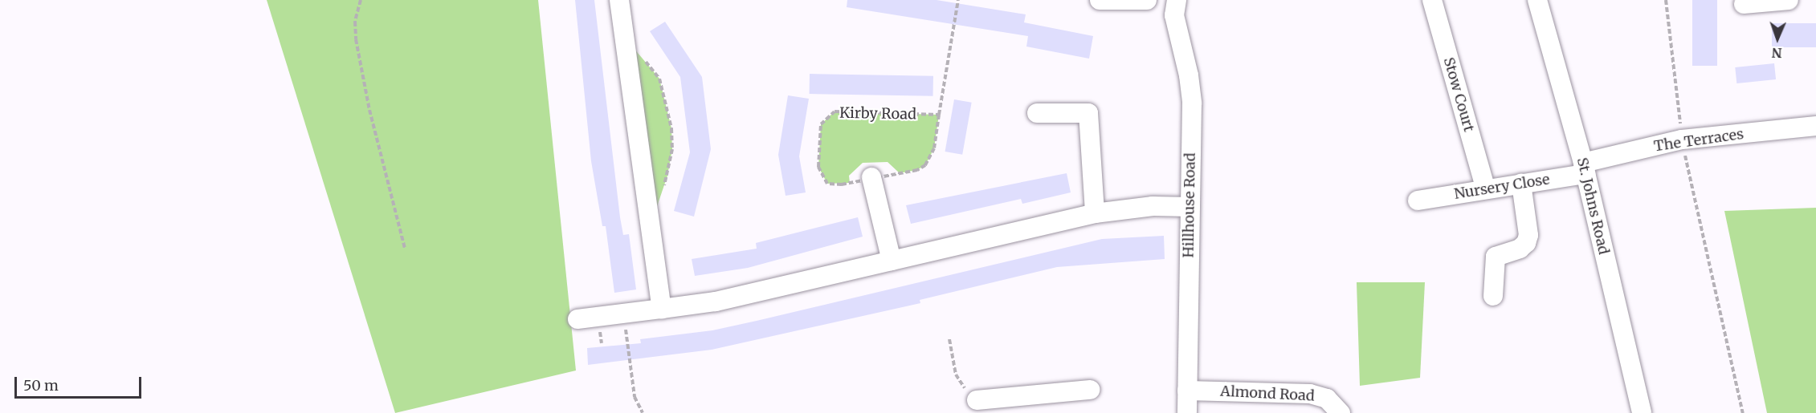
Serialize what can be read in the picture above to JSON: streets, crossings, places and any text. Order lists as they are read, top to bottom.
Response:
{
  "streets": {
    "street": [
      "Stow Court",
      "The Terraces",
      "Nursery Close",
      "Hillhouse Road",
      "St. Johns Road",
      "Almond Road"
    ],
    "path": ["Kirby Road"]
  },
  "crossings": [
    ["Stow Court", "Nursery Close"],
    ["The Terraces", "Nursery Close"],
    ["The Terraces", "St. Johns Road"],
    ["Nursery Close", "St. Johns Road"],
    ["Hillhouse Road", "Almond Road"]
  ],
  "scale_bar": "50 m",
  "north": "bottom"
}
